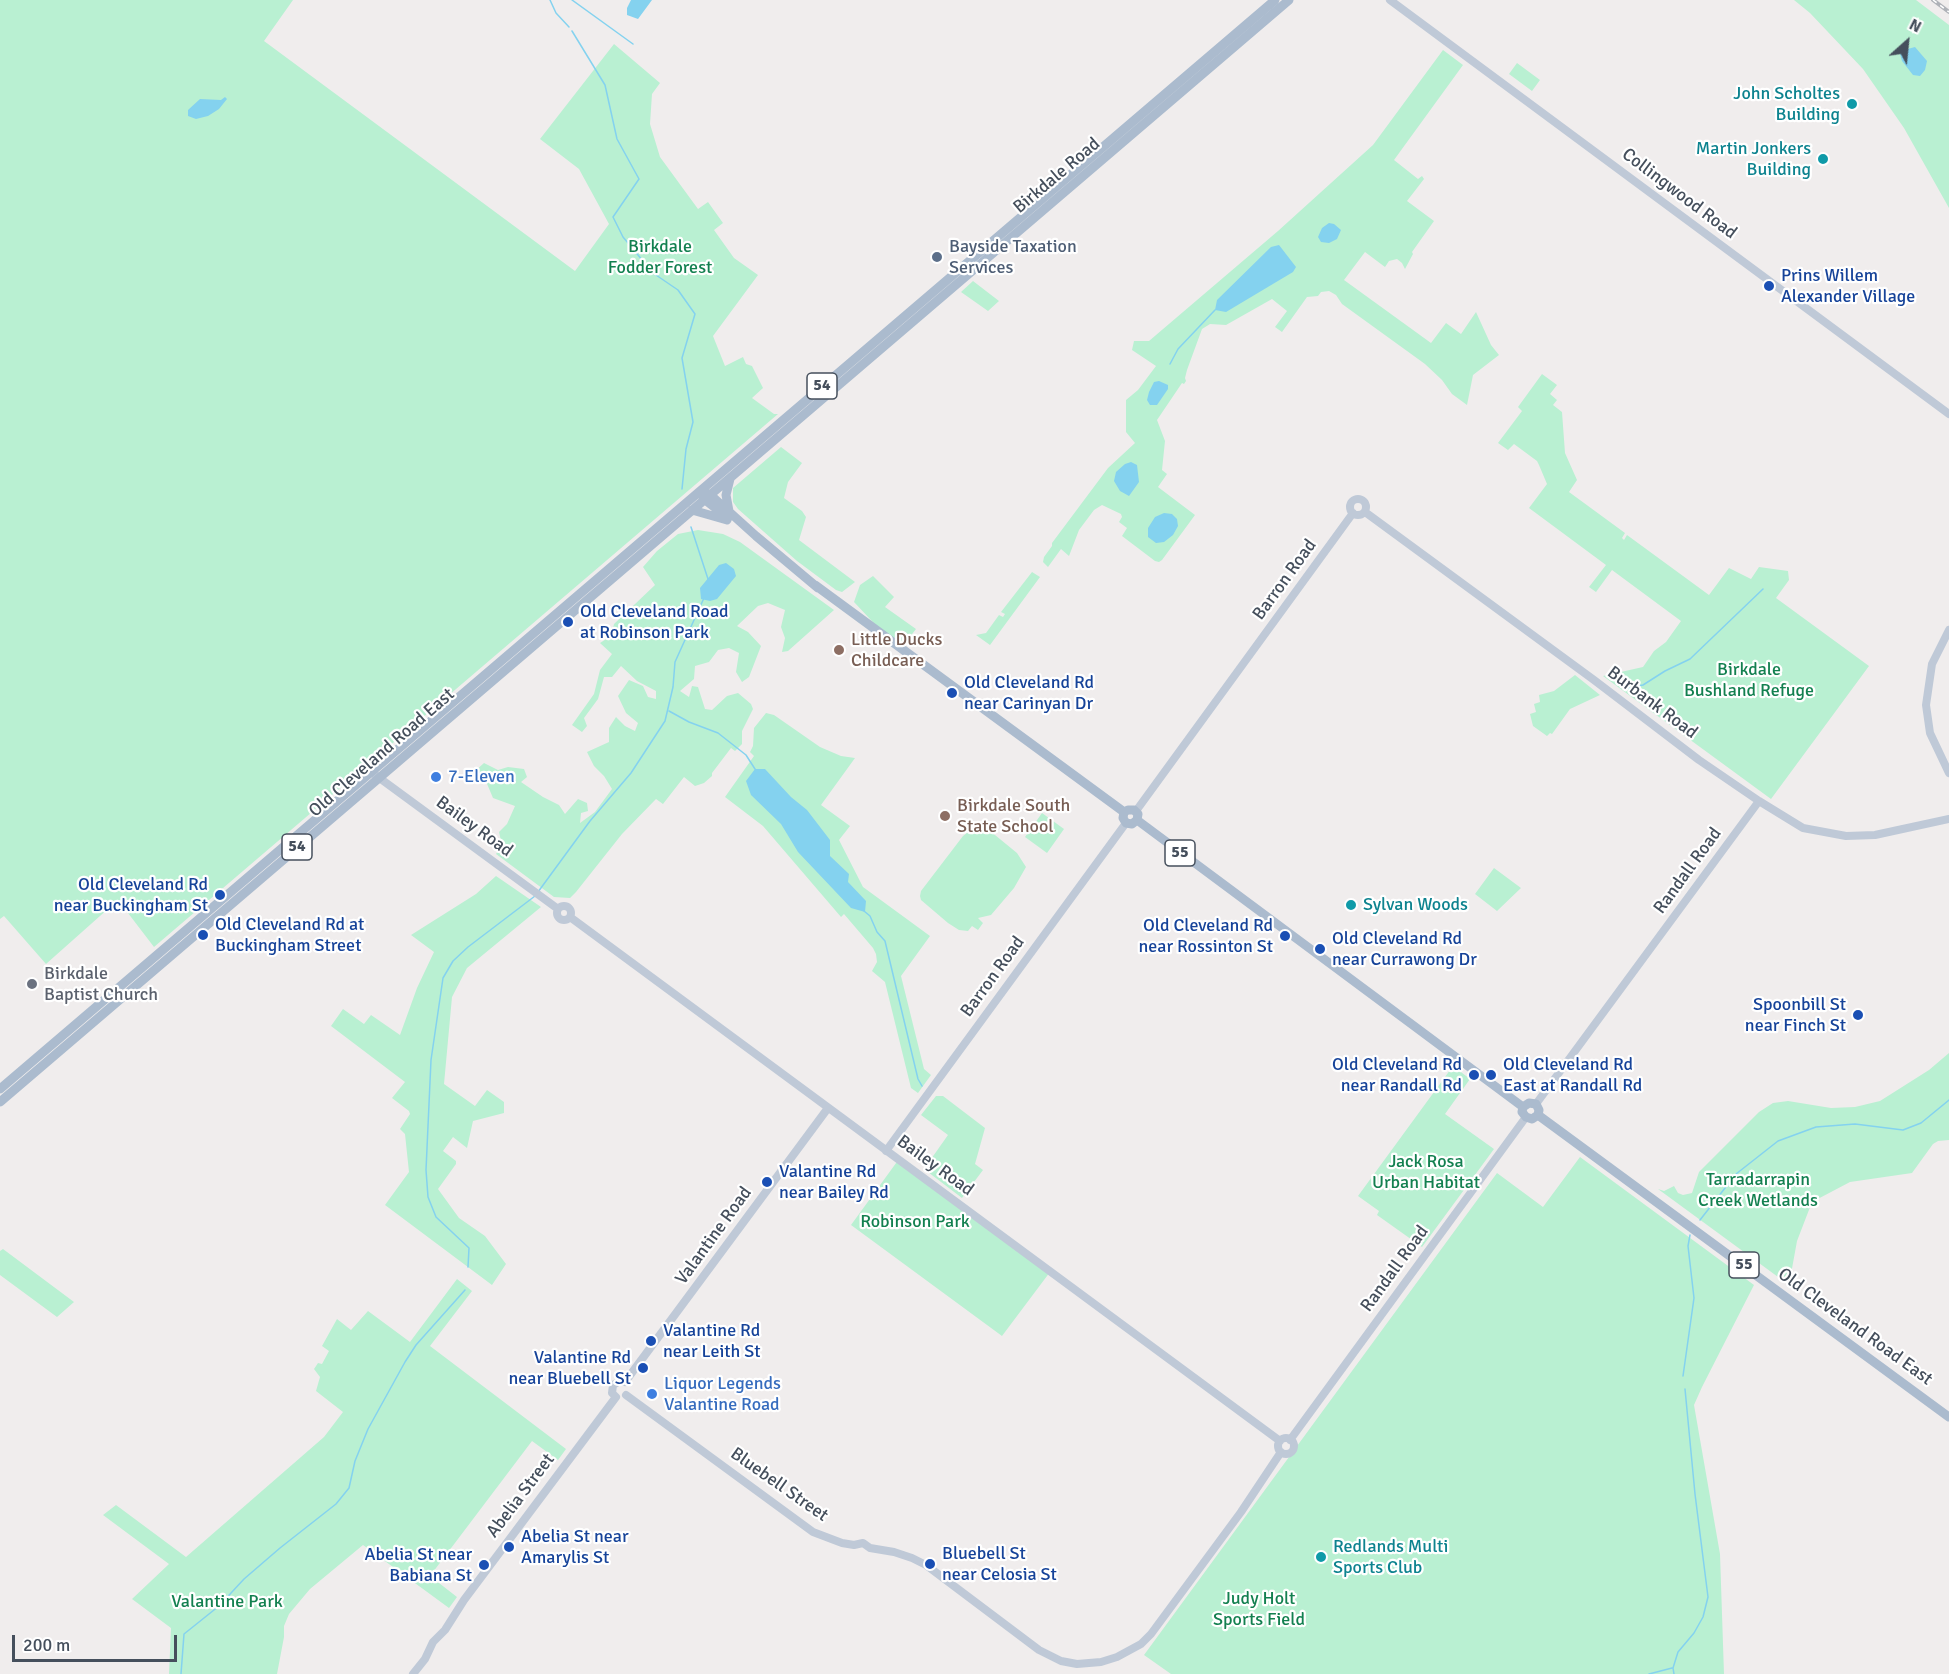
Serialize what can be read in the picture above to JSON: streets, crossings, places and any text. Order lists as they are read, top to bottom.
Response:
{
  "streets": {
    "main road": [
      "Birkdale Road",
      "54",
      "Old Cleveland Road East",
      "55"
    ],
    "street": [
      "Collingwood Road",
      "Barron Road",
      "Burbank Road",
      "Bailey Road",
      "Randall Road",
      "Valantine Road",
      "Bluebell Street",
      "Abelia Street"
    ]
  },
  "crossings": [
    ["Birkdale Road", "Old Cleveland Road East"],
    ["Barron Road", "Burbank Road"],
    ["Barron Road", "Bailey Road"],
    ["Barron Road", "55"],
    ["Burbank Road", "Randall Road"],
    ["Old Cleveland Road East", "Bailey Road"],
    ["Old Cleveland Road East", "55"],
    ["Old Cleveland Road East", "Randall Road"],
    ["Bailey Road", "Randall Road"],
    ["Bailey Road", "Valantine Road"],
    ["55", "Randall Road"],
    ["Randall Road", "Bluebell Street"],
    ["Valantine Road", "Bluebell Street"],
    ["Valantine Road", "Abelia Street"],
    ["Bluebell Street", "Abelia Street"]
  ],
  "parks": [
    "Birkdale Fodder Forest",
    "Birkdale Bushland Refuge",
    "Jack Rosa Urban Habitat",
    "Tarradarrapin Creek Wetlands",
    "Robinson Park",
    "Judy Holt Sports Field",
    "Valantine Park"
  ],
  "places": [
    "John Scholtes Building",
    "Martin Jonkers Building",
    "Bayside Taxation Services",
    "Prins Willem Alexander Village",
    "Old Cleveland Road at Robinson Park",
    "Little Ducks Childcare",
    "Old Cleveland Rd near Carinyan Dr",
    "7-Eleven",
    "Birkdale South State School",
    "Old Cleveland Rd near Buckingham St",
    "Sylvan Woods",
    "Old Cleveland Rd at Buckingham Street",
    "Old Cleveland Rd near Rossinton St",
    "Old Cleveland Rd near Currawong Dr",
    "Birkdale Baptist Church",
    "Spoonbill St near Finch St",
    "Old Cleveland Rd near Randall Rd",
    "Old Cleveland Rd East at Randall Rd",
    "Valantine Rd near Bailey Rd",
    "Valantine Rd near Leith St",
    "Valantine Rd near Bluebell St",
    "Liquor Legends Valantine Road",
    "Abelia St near Amarylis St",
    "Redlands Multi Sports Club",
    "Bluebell St near Celosia St",
    "Abelia St near Babiana St"
  ],
  "scale_bar": "200 m",
  "north": "top right"
}
